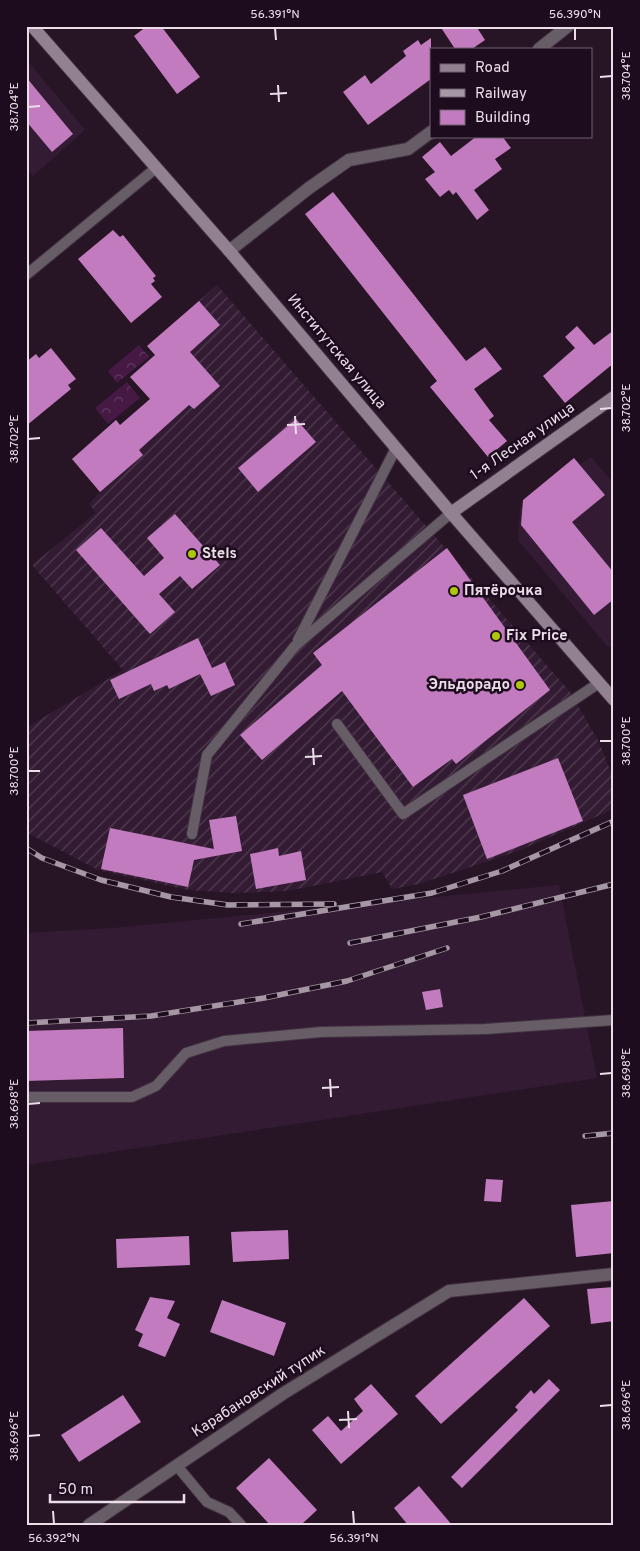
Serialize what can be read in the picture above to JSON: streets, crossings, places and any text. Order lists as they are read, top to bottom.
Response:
{
  "streets": {
    "main road": ["Институтская улица", "1-я Лесная улица"],
    "street": ["Карабановский тупик"]
  },
  "crossings": [
    ["Институтская улица", "1-я Лесная улица"]
  ],
  "places": [
    "Stels",
    "Пятёрочка",
    "Fix Price",
    "Эльдорадо"
  ],
  "legend": ["Road", "Railway", "Building"],
  "scale_bar": "50 m",
  "coordinates": [
    "56.391°N",
    "56.390°N",
    "38.704°E",
    "38.702°E",
    "38.700°E",
    "38.698°E",
    "38.696°E",
    "56.392°N"
  ]
}
